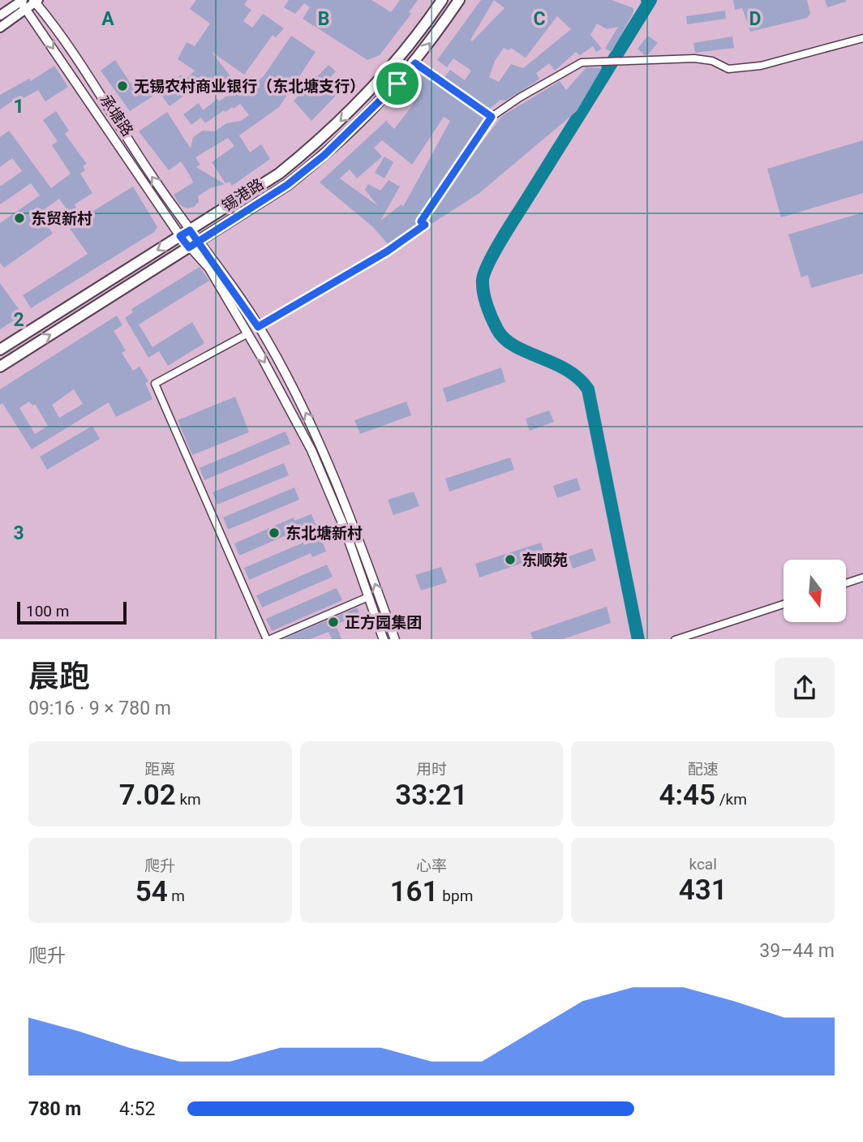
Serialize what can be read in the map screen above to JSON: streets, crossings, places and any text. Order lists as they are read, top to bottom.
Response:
{
  "streets": {
    "main road": ["锡港路"],
    "street": ["承塘路"]
  },
  "crossings": [
    ["承塘路", "锡港路"]
  ],
  "places": [
    "无锡农村商业银行（东北塘支行）",
    "东贸新村",
    "东北塘新村",
    "东顺苑",
    "正方园集团"
  ],
  "scale_bar": "100 m",
  "north": "bottom",
  "page": {
    "scale": "100 m",
    "heading": ["晨跑", "09:16 · 9 × 780 m"],
    "stats": [
      ["距离", "7.02 km"],
      ["用时", "33:21"],
      ["配速", "4:45 /km"],
      ["爬升", "54 m"],
      ["心率", "161 bpm"],
      ["kcal", "431"]
    ],
    "chart": ["爬升", "39–44 m"],
    "list": [
      {
        "name": "780 m",
        "note": "4:52"
      }
    ]
  },
  "grid": {
    "columns": [
      "A",
      "B",
      "C",
      "D"
    ],
    "rows": ["1", "2", "3"]
  }
}
